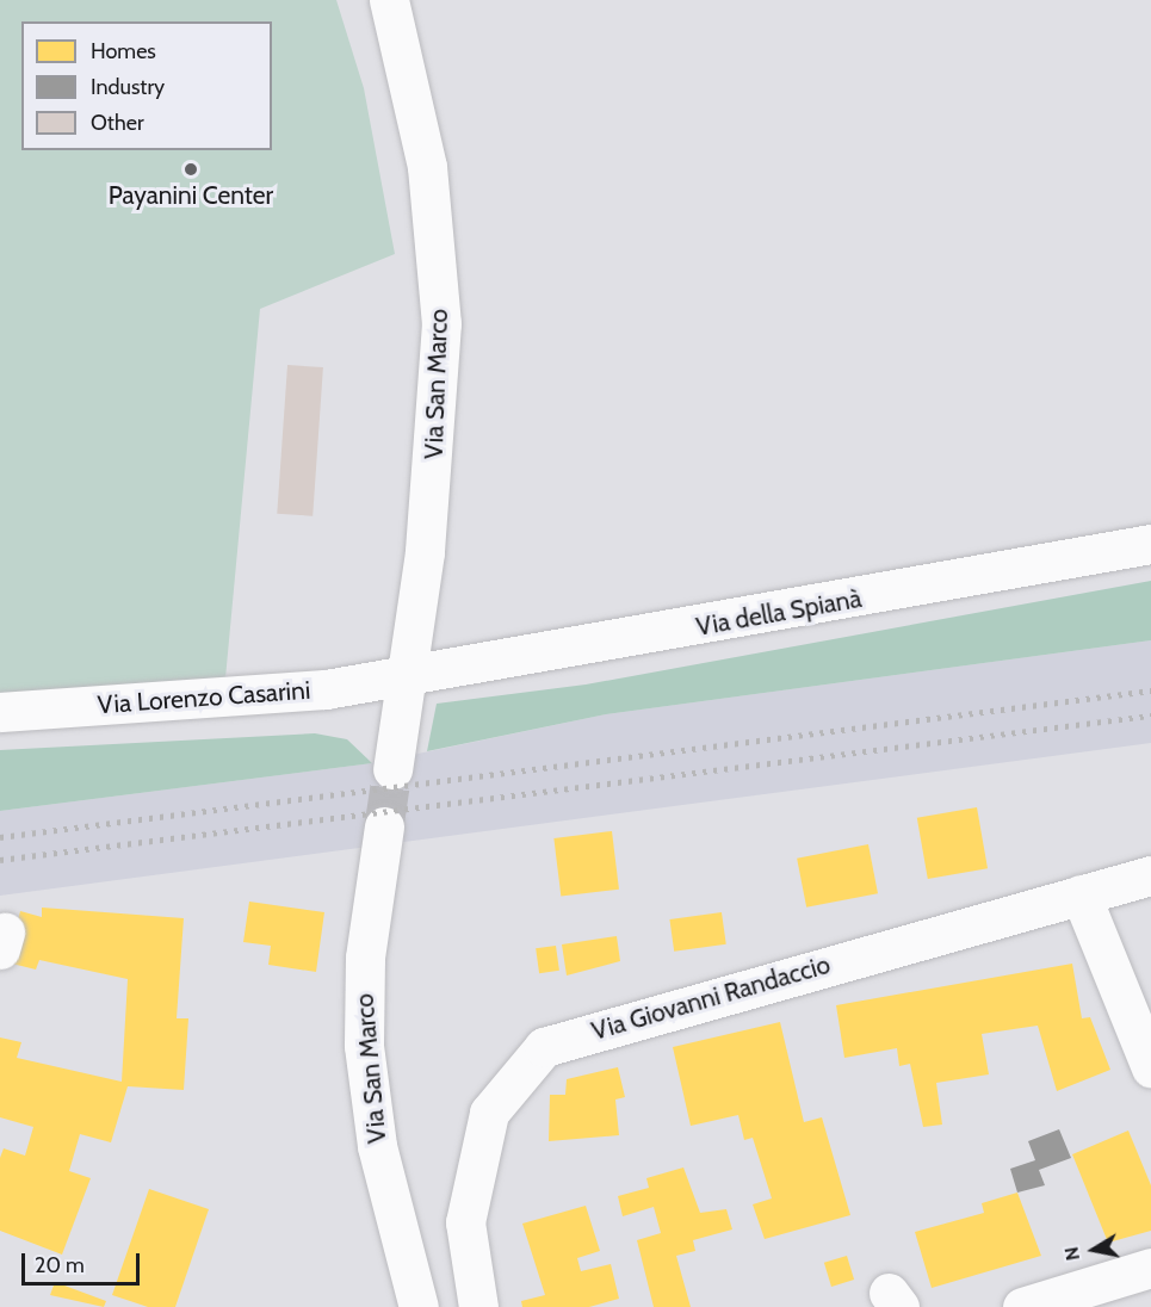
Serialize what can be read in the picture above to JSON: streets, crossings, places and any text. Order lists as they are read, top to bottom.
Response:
{
  "streets": {
    "street": [
      "Via San Marco",
      "Via della Spianà",
      "Via Lorenzo Casarini",
      "Via Giovanni Randaccio"
    ]
  },
  "crossings": [
    ["Via San Marco", "Via della Spianà"],
    ["Via San Marco", "Via Lorenzo Casarini"],
    ["Via della Spianà", "Via Lorenzo Casarini"]
  ],
  "places": ["Payanini Center"],
  "legend": ["Homes", "Industry", "Other"],
  "scale_bar": "20 m",
  "north": "left"
}
